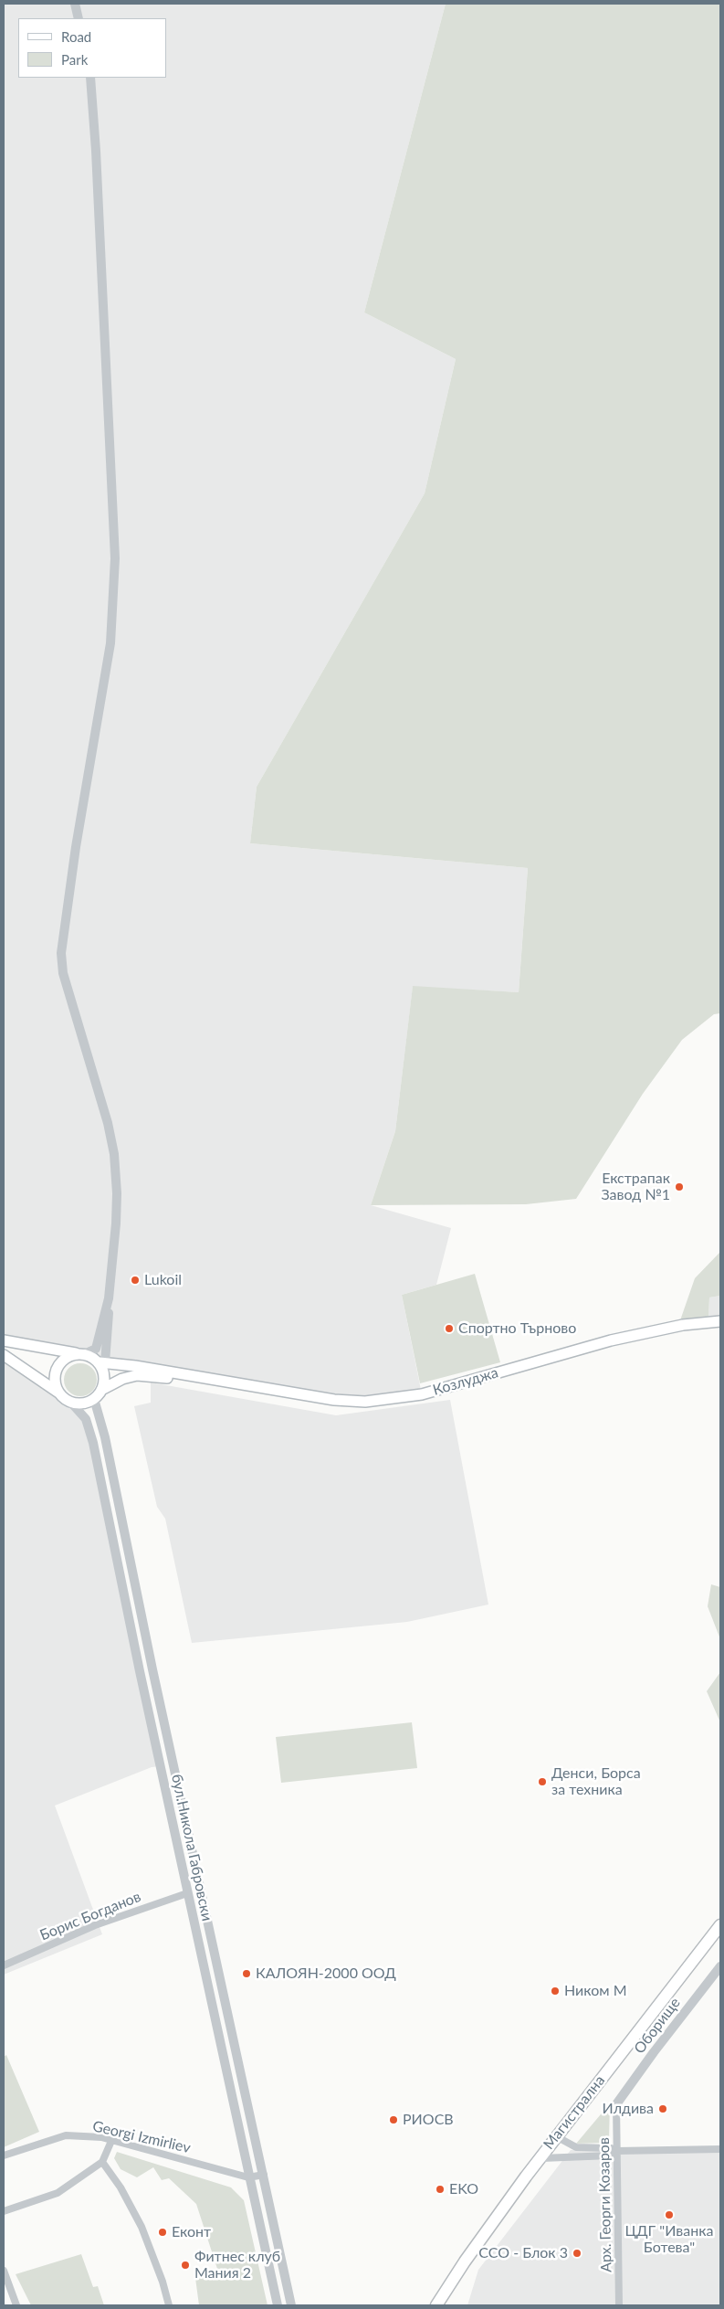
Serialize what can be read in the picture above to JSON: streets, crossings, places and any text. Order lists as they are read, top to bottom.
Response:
{
  "streets": {
    "main road": ["Козлуджа", "Магистрална"],
    "street": [
      "бул.Никола Габровски",
      "Борис Богданов",
      "Оборище",
      "Georgi Izmirliev",
      "Арх. Георги Козаров"
    ]
  },
  "crossings": [
    ["Козлуджа", "бул.Никола Габровски"],
    ["бул.Никола Габровски", "Борис Богданов"],
    ["бул.Никола Габровски", "Georgi Izmirliev"],
    ["Оборище", "Арх. Георги Козаров"]
  ],
  "places": [
    "Екстрапак Завод №1",
    "Lukoil",
    "Спортно Търново",
    "Денси, Борса за техника",
    "КАЛОЯН-2000 ООД",
    "Ником М",
    "Илдива",
    "РИОСВ",
    "EKO",
    "ЦДГ \"Иванка Ботева\"",
    "Еконт",
    "ССО - Блок 3",
    "Фитнес клуб Мания 2"
  ],
  "legend": ["Road", "Park"]
}
